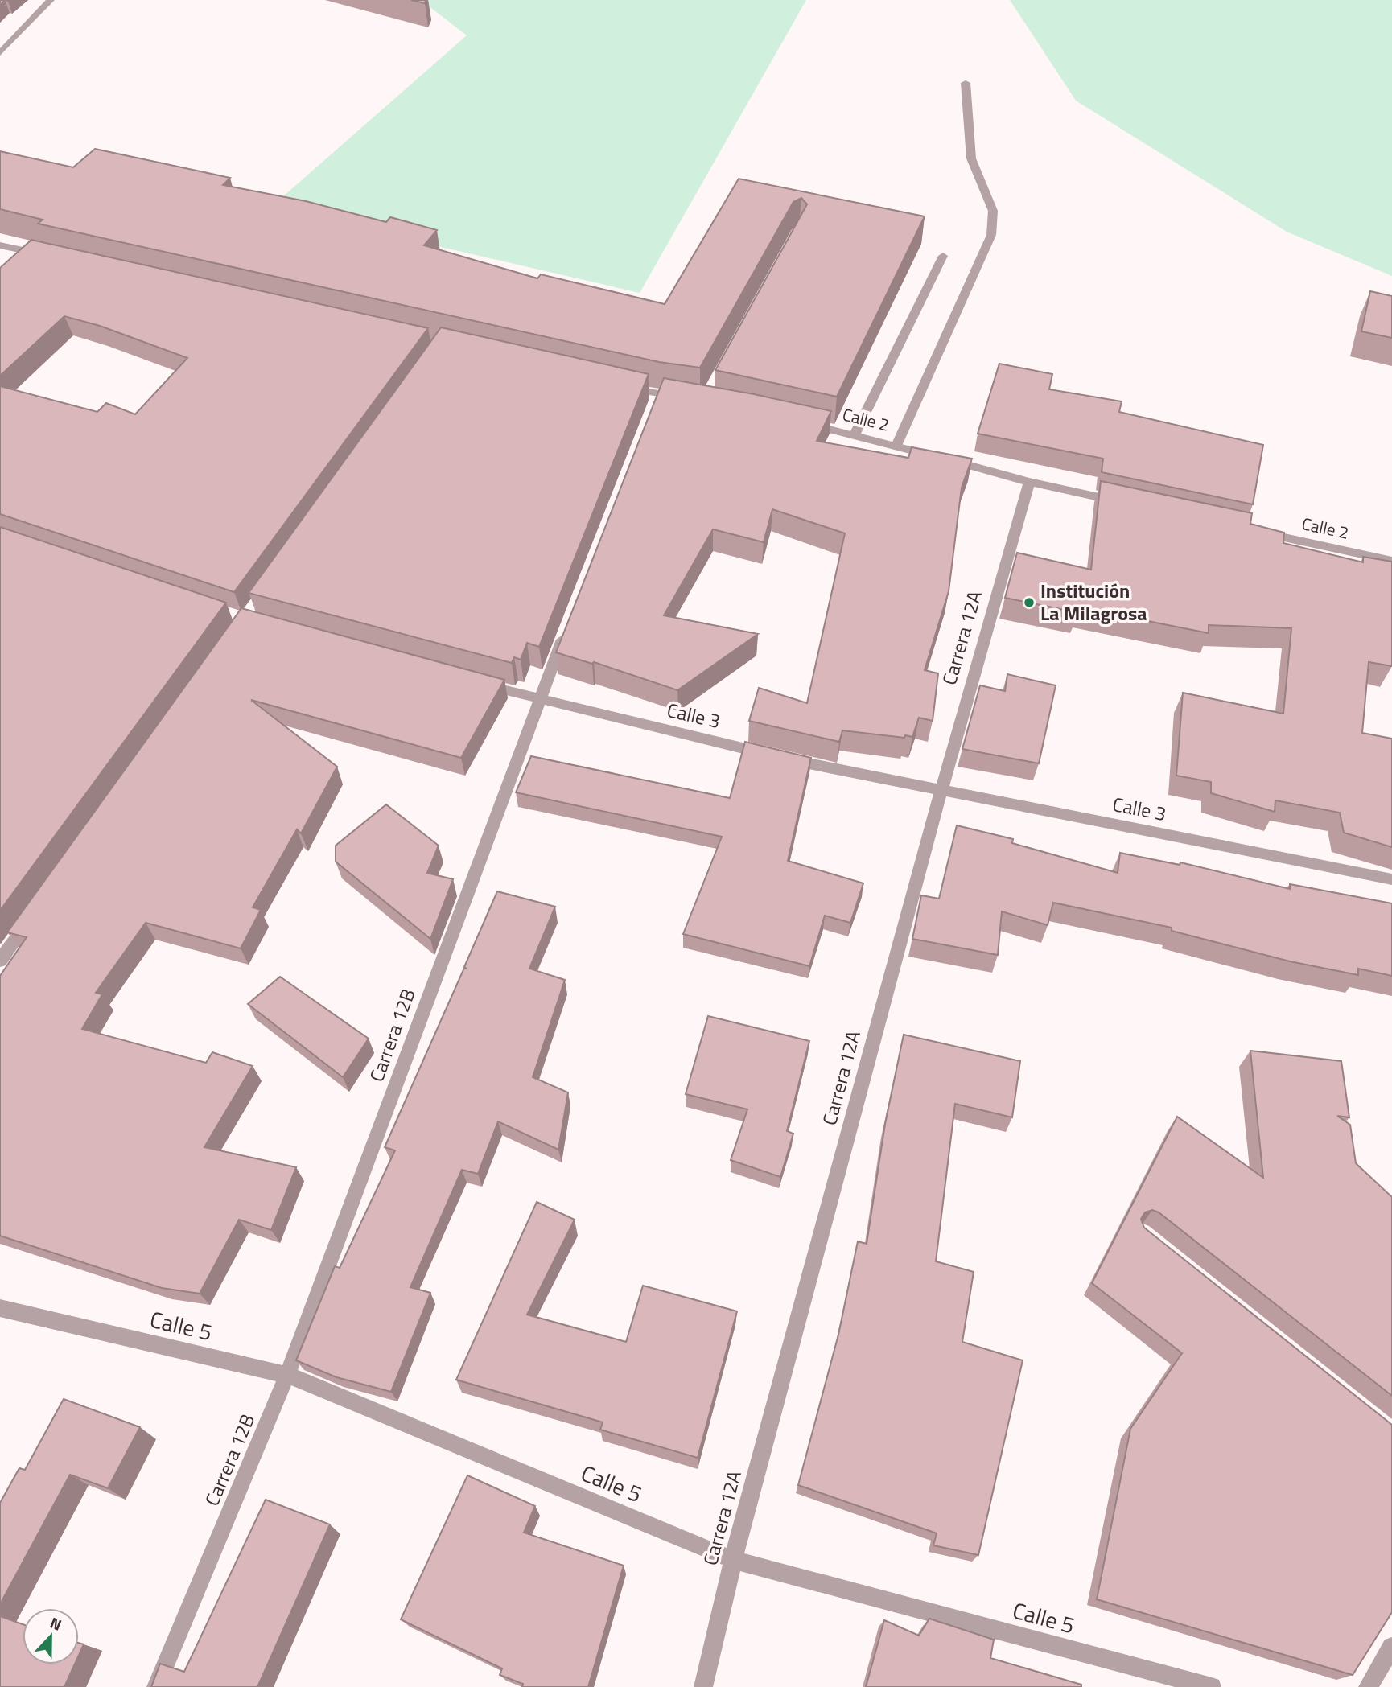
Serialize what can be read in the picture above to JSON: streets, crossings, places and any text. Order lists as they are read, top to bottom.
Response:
{
  "streets": {
    "street": [
      "Calle 2",
      "Carrera 12A",
      "Calle 3",
      "Carrera 12B",
      "Calle 5"
    ]
  },
  "crossings": [
    ["Calle 2", "Carrera 12A"],
    ["Carrera 12A", "Calle 3"],
    ["Carrera 12A", "Calle 5"],
    ["Calle 3", "Carrera 12B"],
    ["Carrera 12B", "Calle 5"]
  ],
  "places": ["Institución La Milagrosa"],
  "north": "top"
}
